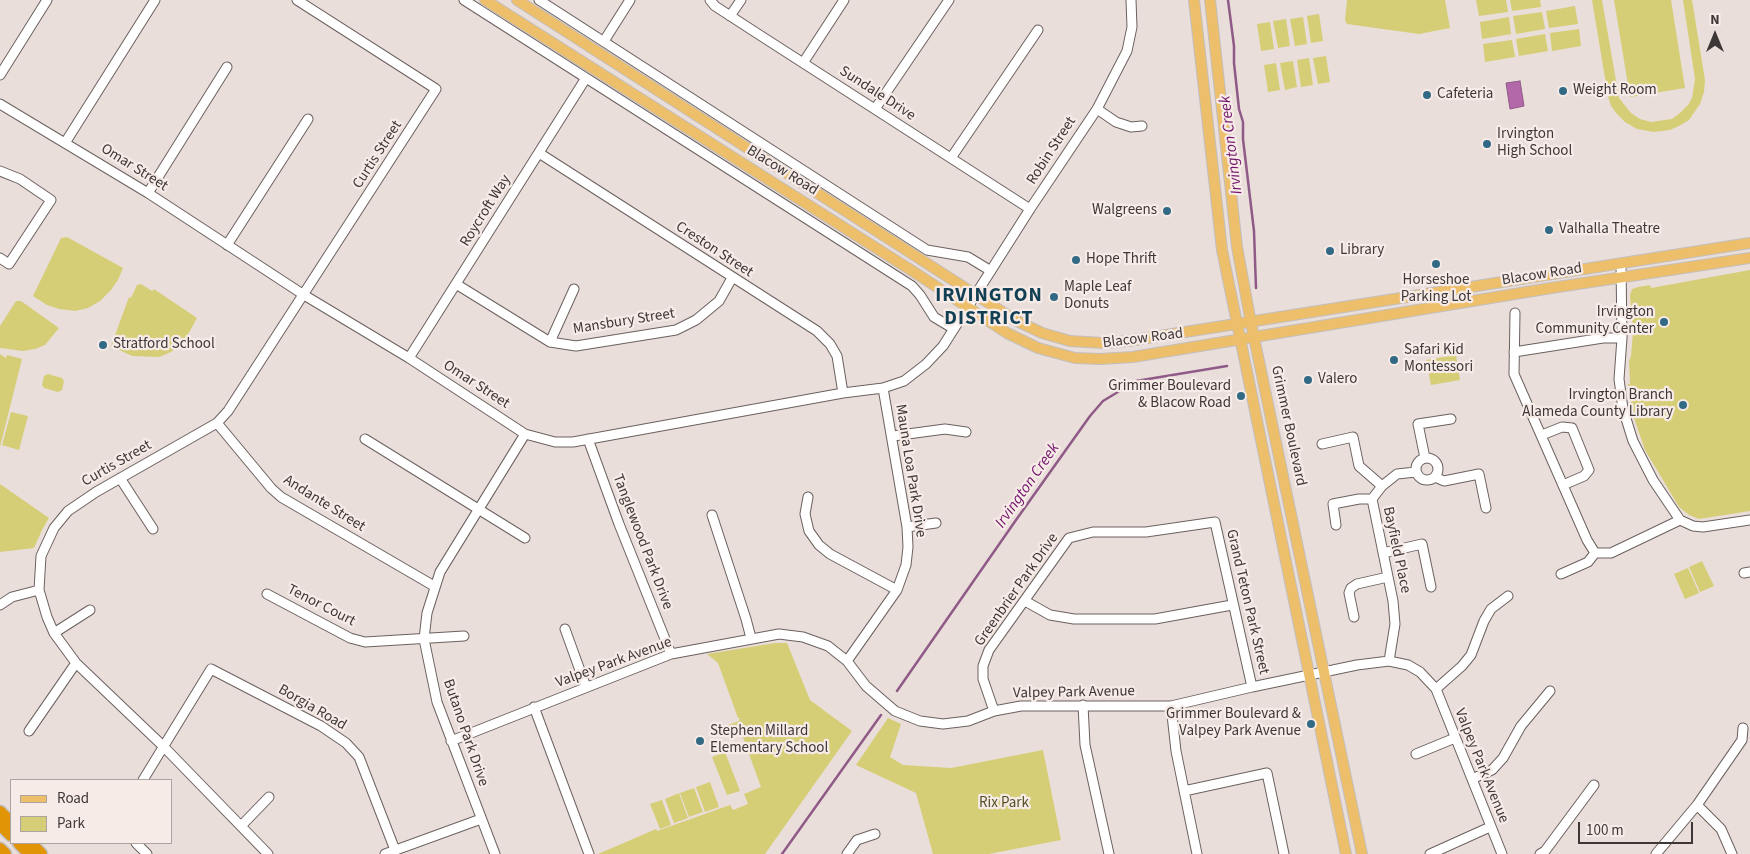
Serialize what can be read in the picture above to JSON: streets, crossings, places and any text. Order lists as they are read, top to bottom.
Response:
{
  "streets": {
    "main road": ["Blacow Road", "Grimmer Boulevard"],
    "street": [
      "Sundale Drive",
      "Robin Street",
      "Curtis Street",
      "Omar Street",
      "Roycroft Way",
      "Creston Street",
      "Mansbury Street",
      "Mauna Loa Park Drive",
      "Andante Street",
      "Tanglewood Park Drive",
      "Bayfield Place",
      "Greenbrier Park Drive",
      "Grand Teton Park Street",
      "Tenor Court",
      "Valpey Park Avenue",
      "Borgia Road",
      "Butano Park Drive"
    ]
  },
  "crossings": [
    ["Sundale Drive", "Robin Street"],
    ["Robin Street", "Omar Street"],
    ["Robin Street", "Blacow Road"],
    ["Curtis Street", "Omar Street"],
    ["Curtis Street", "Andante Street"],
    ["Curtis Street", "Borgia Road"],
    ["Omar Street", "Blacow Road"],
    ["Omar Street", "Roycroft Way"],
    ["Omar Street", "Creston Street"],
    ["Omar Street", "Mauna Loa Park Drive"],
    ["Omar Street", "Tanglewood Park Drive"],
    ["Omar Street", "Butano Park Drive"],
    ["Blacow Road", "Roycroft Way"],
    ["Blacow Road", "Grimmer Boulevard"],
    ["Roycroft Way", "Creston Street"],
    ["Roycroft Way", "Mansbury Street"],
    ["Creston Street", "Mansbury Street"],
    ["Grimmer Boulevard", "Valpey Park Avenue"],
    ["Mauna Loa Park Drive", "Valpey Park Avenue"],
    ["Andante Street", "Butano Park Drive"],
    ["Tanglewood Park Drive", "Valpey Park Avenue"],
    ["Bayfield Place", "Valpey Park Avenue"],
    ["Greenbrier Park Drive", "Grand Teton Park Street"],
    ["Greenbrier Park Drive", "Valpey Park Avenue"],
    ["Grand Teton Park Street", "Valpey Park Avenue"],
    ["Tenor Court", "Butano Park Drive"],
    ["Valpey Park Avenue", "Butano Park Drive"]
  ],
  "districts": ["IRVINGTON DISTRICT"],
  "water": ["Irvington Creek"],
  "parks": ["Rix Park"],
  "places": [
    "Weight Room",
    "Cafeteria",
    "Irvington High School",
    "Walgreens",
    "Valhalla Theatre",
    "Library",
    "Hope Thrift",
    "Horseshoe Parking Lot",
    "Maple Leaf Donuts",
    "Irvington Community Center",
    "Stratford School",
    "Safari Kid Montessori",
    "Valero",
    "Grimmer Boulevard & Blacow Road",
    "Irvington Branch Alameda County Library",
    "Grimmer Boulevard & Valpey Park Avenue",
    "Stephen Millard Elementary School"
  ],
  "legend": ["Road", "Park"],
  "scale_bar": "100 m",
  "north": "top"
}
